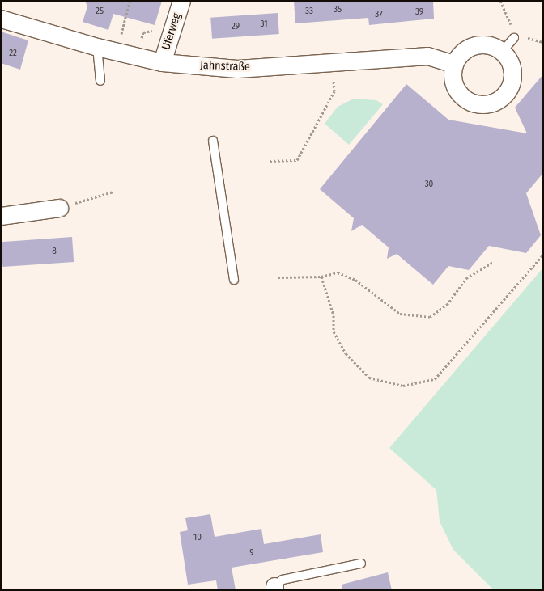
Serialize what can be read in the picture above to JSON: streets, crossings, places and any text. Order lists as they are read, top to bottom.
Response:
{
  "streets": {
    "street": ["Uferweg", "Jahnstraße"]
  },
  "crossings": [
    ["Uferweg", "Jahnstraße"]
  ],
  "house_numbers": [
    "35",
    "25",
    "33",
    "39",
    "37",
    "31",
    "29",
    "22",
    "30",
    "8",
    "10",
    "9"
  ]
}
